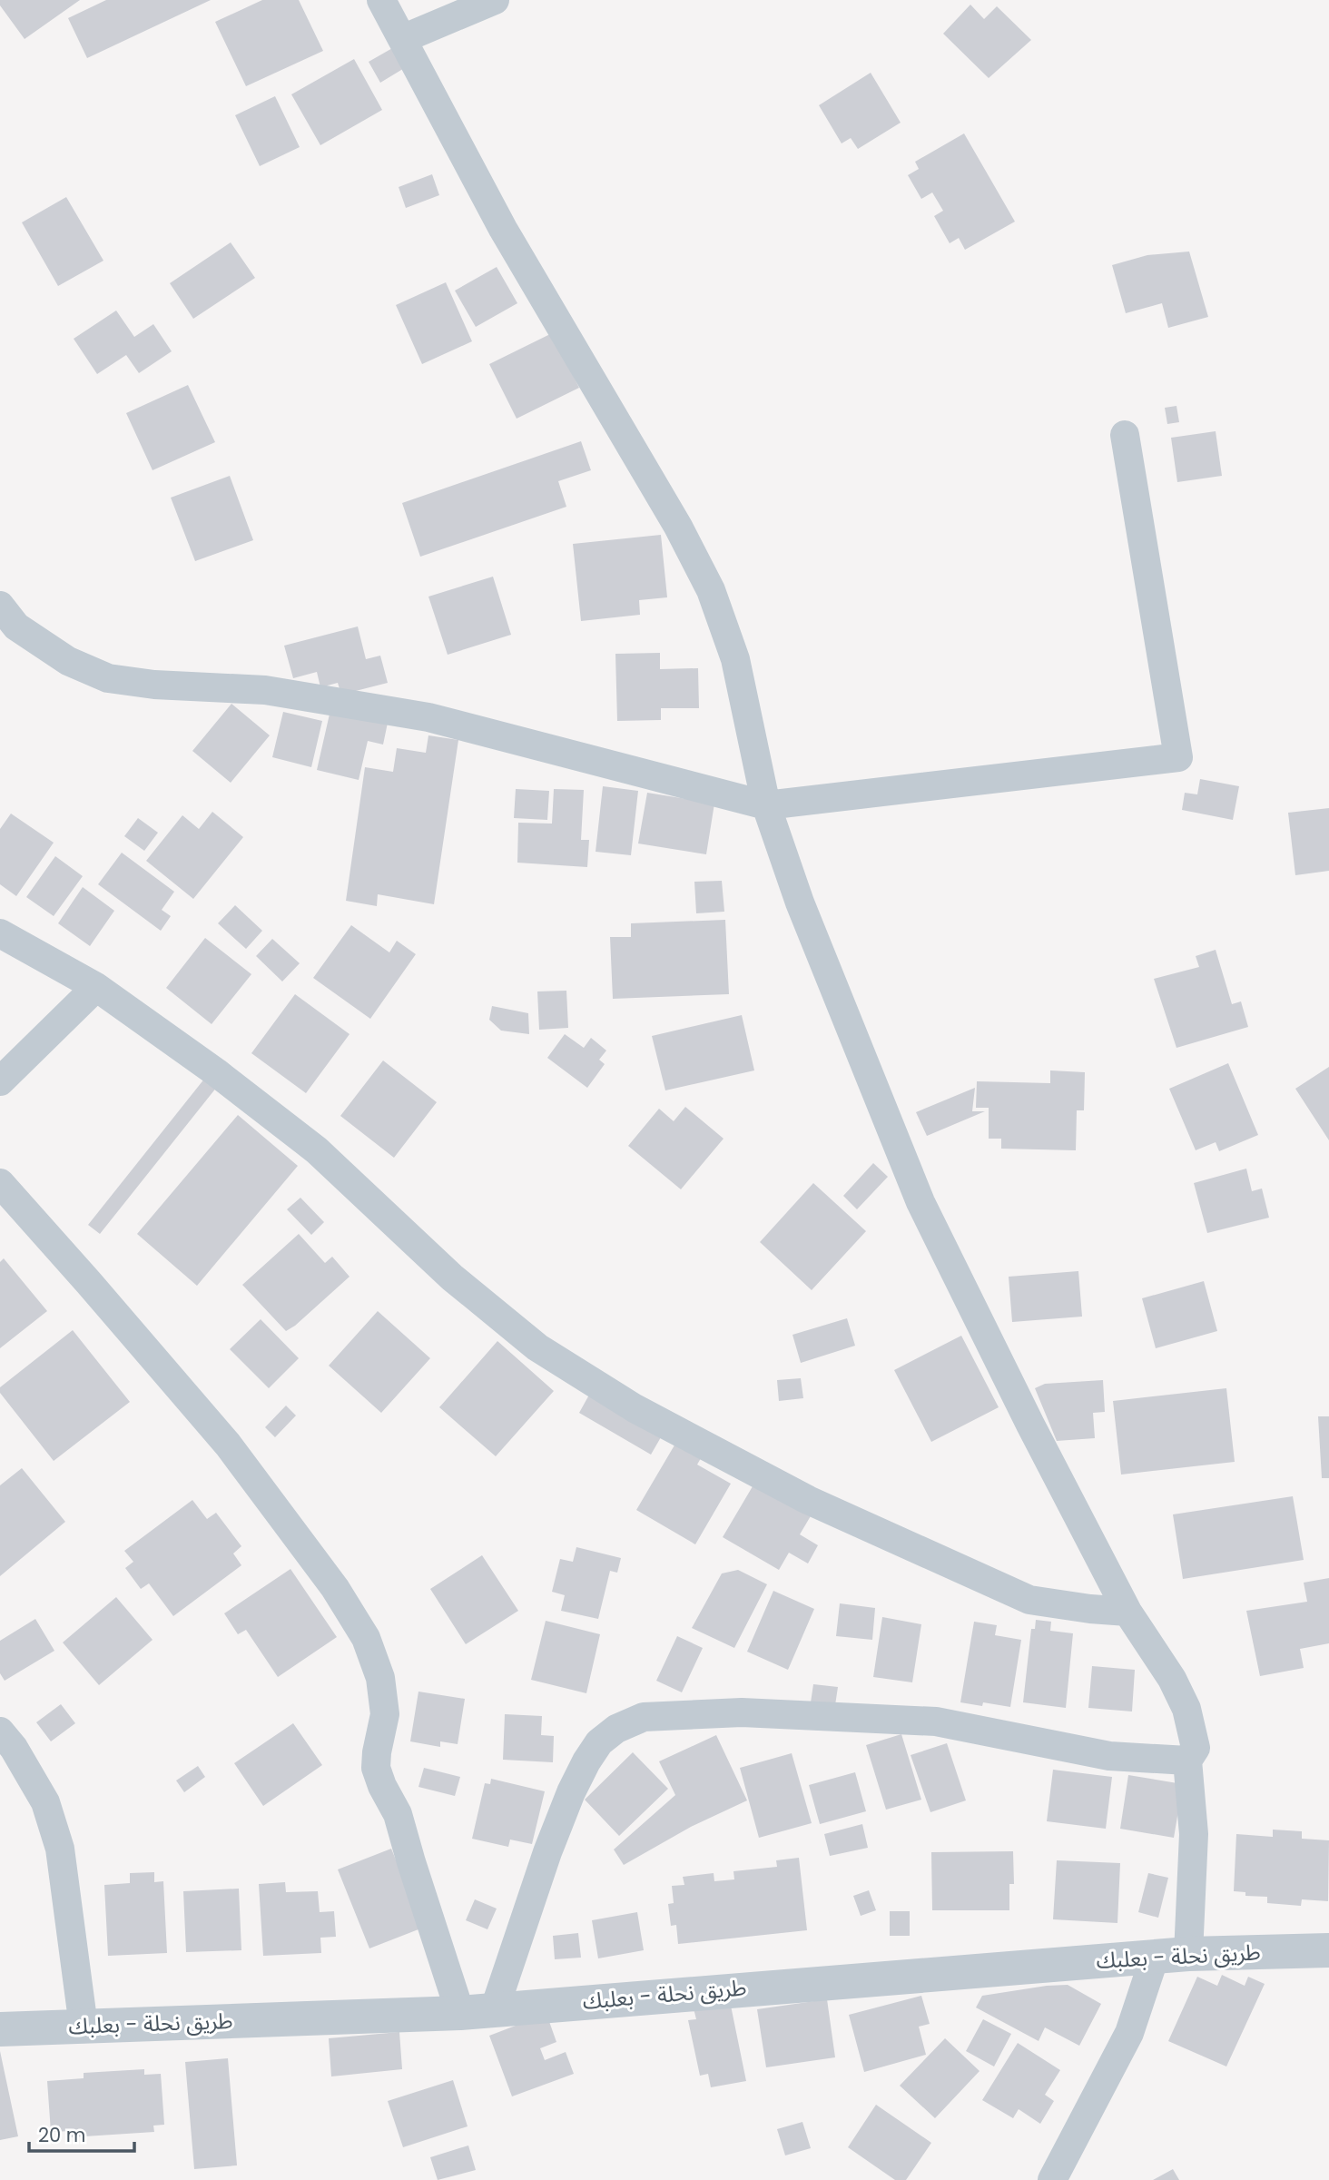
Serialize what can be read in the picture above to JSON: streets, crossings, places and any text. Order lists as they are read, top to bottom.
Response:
{
  "streets": {
    "street": ["طريق نحلة - بعلبك"]
  },
  "scale_bar": "20 m"
}
